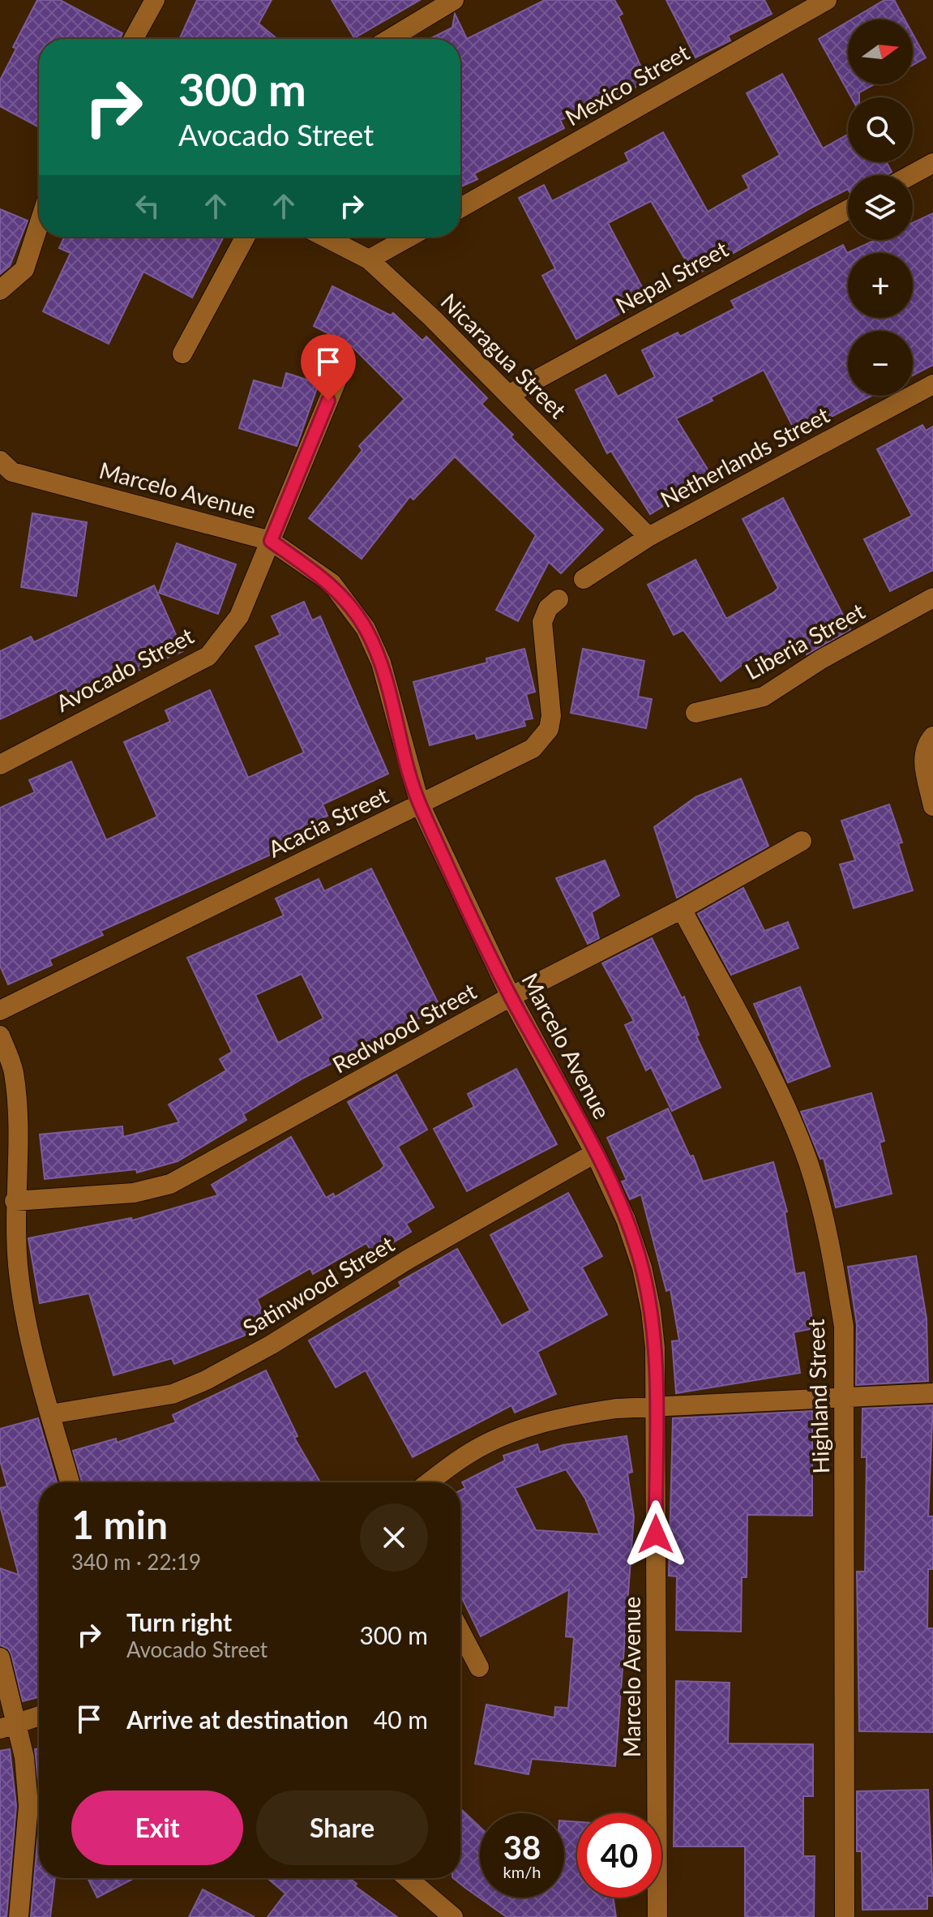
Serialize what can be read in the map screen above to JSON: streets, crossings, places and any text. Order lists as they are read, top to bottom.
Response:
{
  "streets": {
    "street": [
      "Mexico Street",
      "Nepal Street",
      "Nicaragua Street",
      "Netherlands Street",
      "Marcelo Avenue",
      "Liberia Street",
      "Avocado Street",
      "Acacia Street",
      "Redwood Street",
      "Satinwood Street",
      "Highland Street"
    ]
  },
  "crossings": [
    ["Nepal Street", "Nicaragua Street"],
    ["Nicaragua Street", "Netherlands Street"],
    ["Marcelo Avenue", "Avocado Street"],
    ["Marcelo Avenue", "Acacia Street"],
    ["Marcelo Avenue", "Redwood Street"],
    ["Marcelo Avenue", "Satinwood Street"],
    ["Redwood Street", "Highland Street"]
  ],
  "north": "right",
  "page": {
    "map_buttons": ["+", "−"],
    "turn": ["300 m", "Avocado Street"],
    "heading": ["1 min", "340 m · 22:19"],
    "list": [
      {
        "name": "Turn right",
        "note": "Avocado Street",
        "value": "300 m"
      },
      {
        "name": "Arrive at destination",
        "value": "40 m"
      }
    ],
    "buttons": ["Exit", "Share"],
    "speed": "38 km/h",
    "limit": "40"
  }
}
